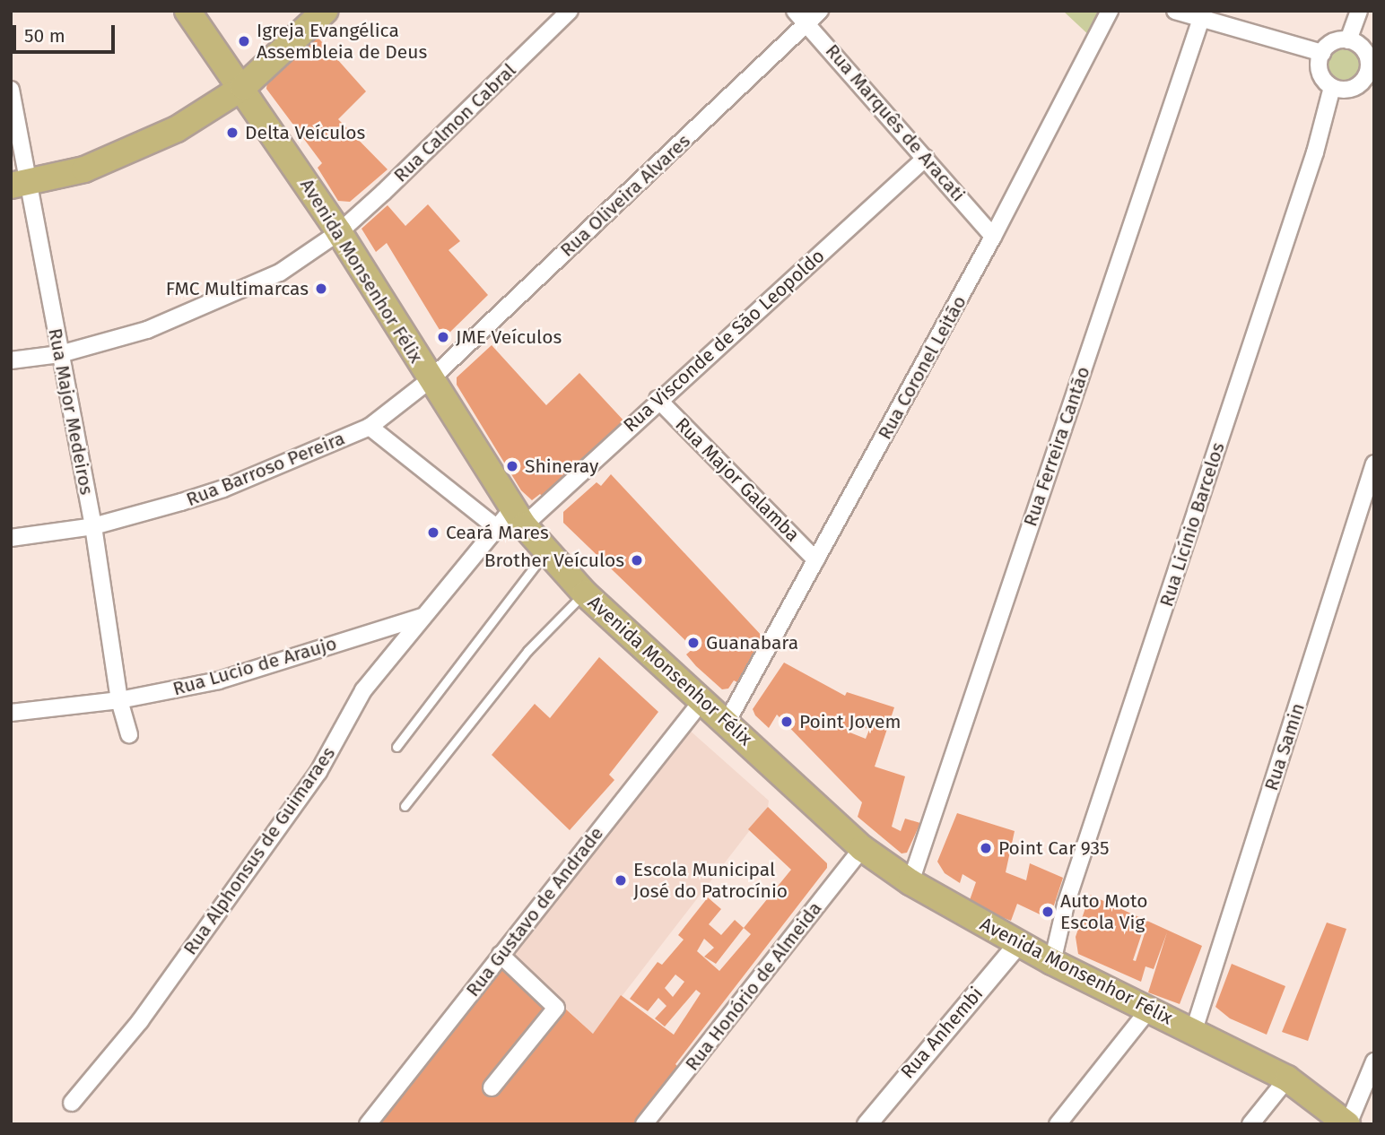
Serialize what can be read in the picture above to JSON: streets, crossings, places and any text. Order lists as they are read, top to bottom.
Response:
{
  "streets": {
    "main road": ["Avenida Monsenhor Félix"],
    "street": [
      "Rua Calmon Cabral",
      "Rua Marquês de Aracati",
      "Rua Oliveira Alvares",
      "Rua Visconde de São Leopoldo",
      "Rua Coronel Leitão",
      "Rua Major Medeiros",
      "Rua Ferreira Cantão",
      "Rua Barroso Pereira",
      "Rua Major Galamba",
      "Rua Licínio Barcelos",
      "Rua Lucio de Araujo",
      "Rua Samin",
      "Rua Alphonsus de Guimaraes",
      "Rua Gustavo de Andrade",
      "Rua Honório de Almeida",
      "Rua Anhembi"
    ]
  },
  "crossings": [
    ["Rua Calmon Cabral", "Avenida Monsenhor Félix"],
    ["Rua Calmon Cabral", "Rua Major Medeiros"],
    ["Rua Marquês de Aracati", "Rua Oliveira Alvares"],
    ["Rua Marquês de Aracati", "Rua Visconde de São Leopoldo"],
    ["Rua Marquês de Aracati", "Rua Coronel Leitão"],
    ["Rua Oliveira Alvares", "Avenida Monsenhor Félix"],
    ["Rua Oliveira Alvares", "Rua Barroso Pereira"],
    ["Avenida Monsenhor Félix", "Rua Visconde de São Leopoldo"],
    ["Avenida Monsenhor Félix", "Rua Coronel Leitão"],
    ["Avenida Monsenhor Félix", "Rua Ferreira Cantão"],
    ["Avenida Monsenhor Félix", "Rua Barroso Pereira"],
    ["Avenida Monsenhor Félix", "Rua Licínio Barcelos"],
    ["Avenida Monsenhor Félix", "Rua Samin"],
    ["Avenida Monsenhor Félix", "Rua Alphonsus de Guimaraes"],
    ["Avenida Monsenhor Félix", "Rua Gustavo de Andrade"],
    ["Avenida Monsenhor Félix", "Rua Honório de Almeida"],
    ["Avenida Monsenhor Félix", "Rua Anhembi"],
    ["Rua Visconde de São Leopoldo", "Rua Major Galamba"],
    ["Rua Visconde de São Leopoldo", "Rua Alphonsus de Guimaraes"],
    ["Rua Coronel Leitão", "Rua Major Galamba"],
    ["Rua Major Medeiros", "Rua Barroso Pereira"],
    ["Rua Major Medeiros", "Rua Lucio de Araujo"],
    ["Rua Lucio de Araujo", "Rua Alphonsus de Guimaraes"]
  ],
  "places": [
    "Igreja Evangélica Assembleia de Deus",
    "Delta Veículos",
    "FMC Multimarcas",
    "JME Veículos",
    "Shineray",
    "Ceará Mares",
    "Brother Veículos",
    "Guanabara",
    "Point Jovem",
    "Point Car 935",
    "Escola Municipal José do Patrocínio",
    "Auto Moto Escola Vig"
  ],
  "scale_bar": "50 m"
}
